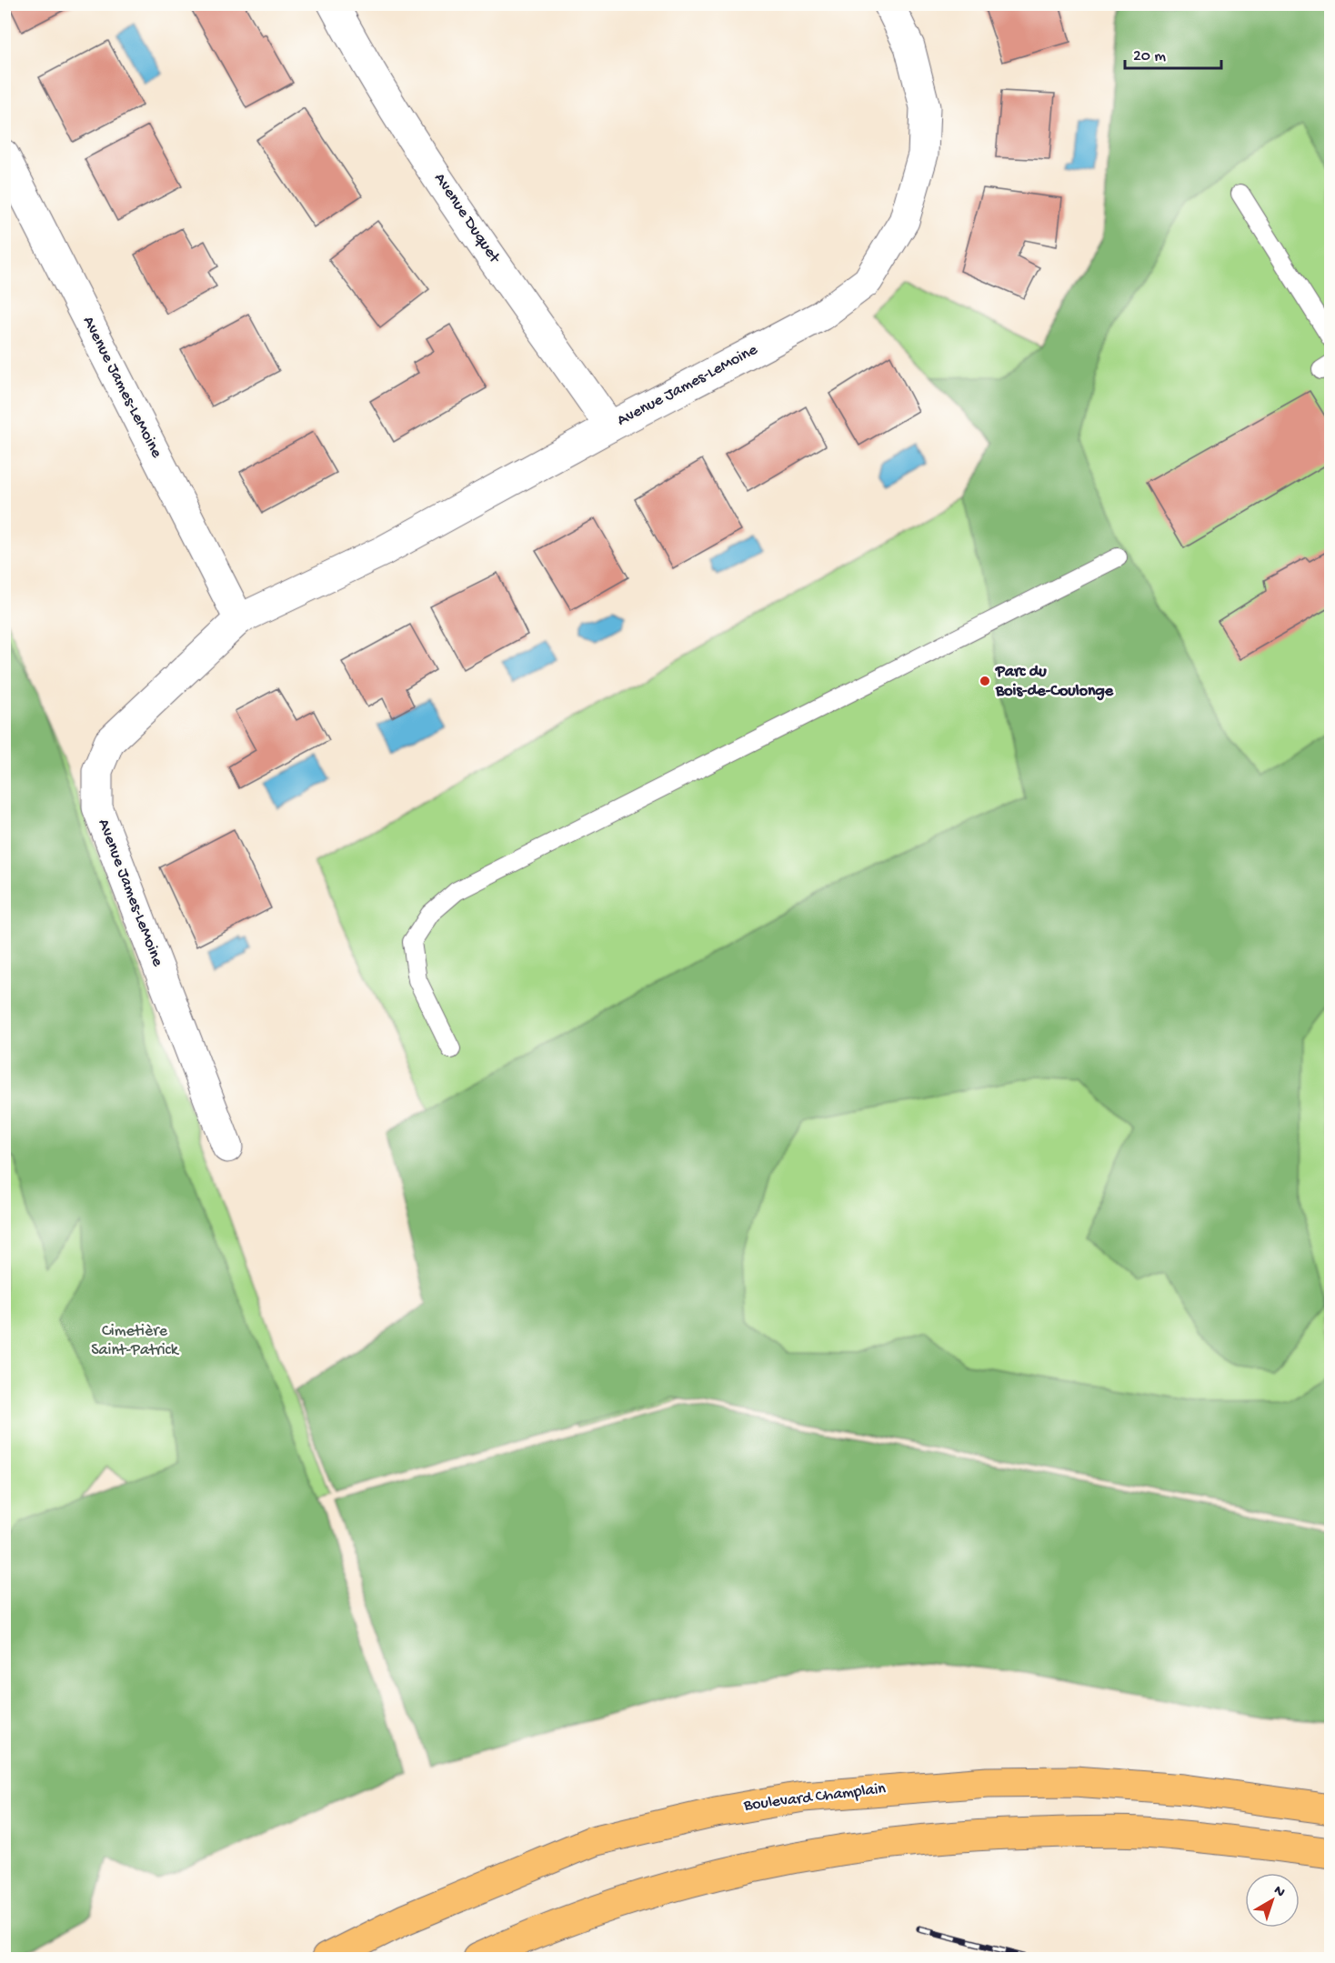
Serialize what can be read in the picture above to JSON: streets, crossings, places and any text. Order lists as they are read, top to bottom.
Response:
{
  "streets": {
    "main road": ["Boulevard Champlain"],
    "street": ["Avenue Duquet", "Avenue James-LeMoine"]
  },
  "crossings": [
    ["Avenue Duquet", "Avenue James-LeMoine"]
  ],
  "parks": ["Cimetière Saint-Patrick"],
  "places": ["Parc du Bois-de-Coulonge"],
  "scale_bar": "20 m",
  "north": "top right"
}
